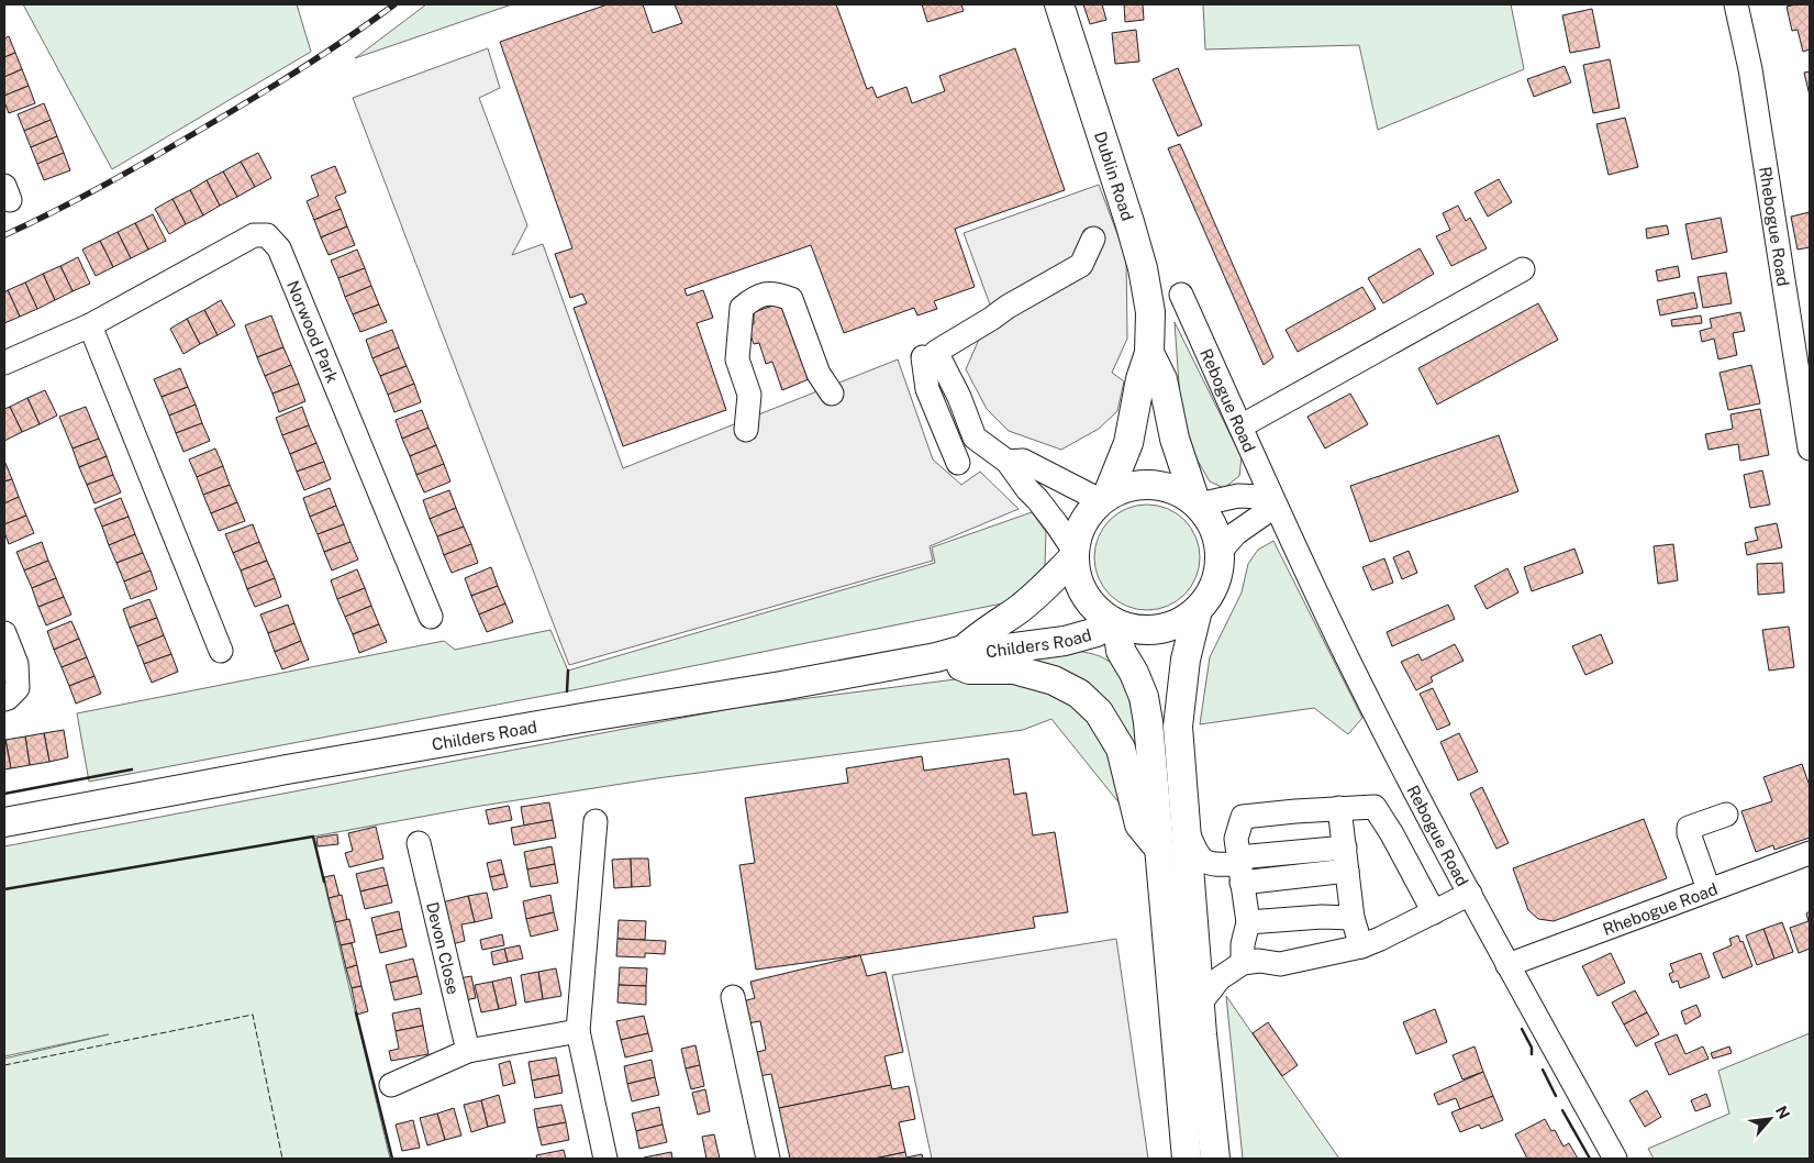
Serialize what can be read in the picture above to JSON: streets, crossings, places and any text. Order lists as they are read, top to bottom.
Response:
{
  "streets": {
    "main road": ["Dublin Road", "Childers Road"],
    "street": [
      "Rhebogue Road",
      "Norwood Park",
      "Rebogue Road",
      "Devon Close"
    ]
  },
  "crossings": [
    ["Rhebogue Road", "Rebogue Road"]
  ],
  "north": "top right"
}
